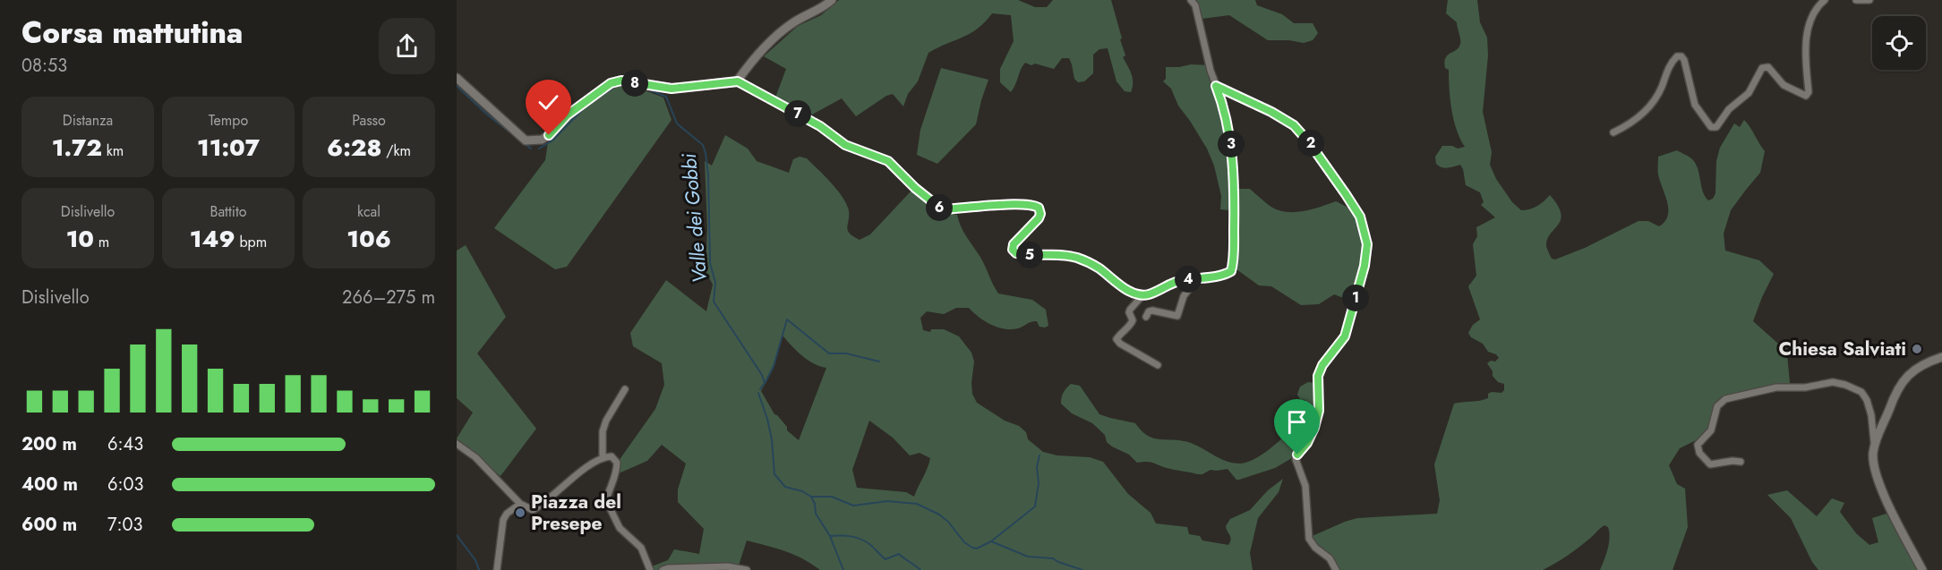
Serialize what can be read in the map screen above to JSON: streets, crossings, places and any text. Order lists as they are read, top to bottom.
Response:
{
  "water": ["Valle dei Gobbi"],
  "places": ["Chiesa Salviati", "Piazza del Presepe"],
  "page": {
    "heading": ["Corsa mattutina", "08:53"],
    "pins": [
      "8",
      "7",
      "2",
      "3",
      "6",
      "5",
      "4",
      "1"
    ],
    "stats": [
      ["Distanza", "1.72 km"],
      ["Tempo", "11:07"],
      ["Passo", "6:28 /km"],
      ["Dislivello", "10 m"],
      ["Battito", "149 bpm"],
      ["kcal", "106"]
    ],
    "chart": ["Dislivello", "266–275 m"],
    "list": [
      {
        "name": "200 m",
        "note": "6:43"
      },
      {
        "name": "400 m",
        "note": "6:03"
      },
      {
        "name": "600 m",
        "note": "7:03"
      }
    ]
  }
}
